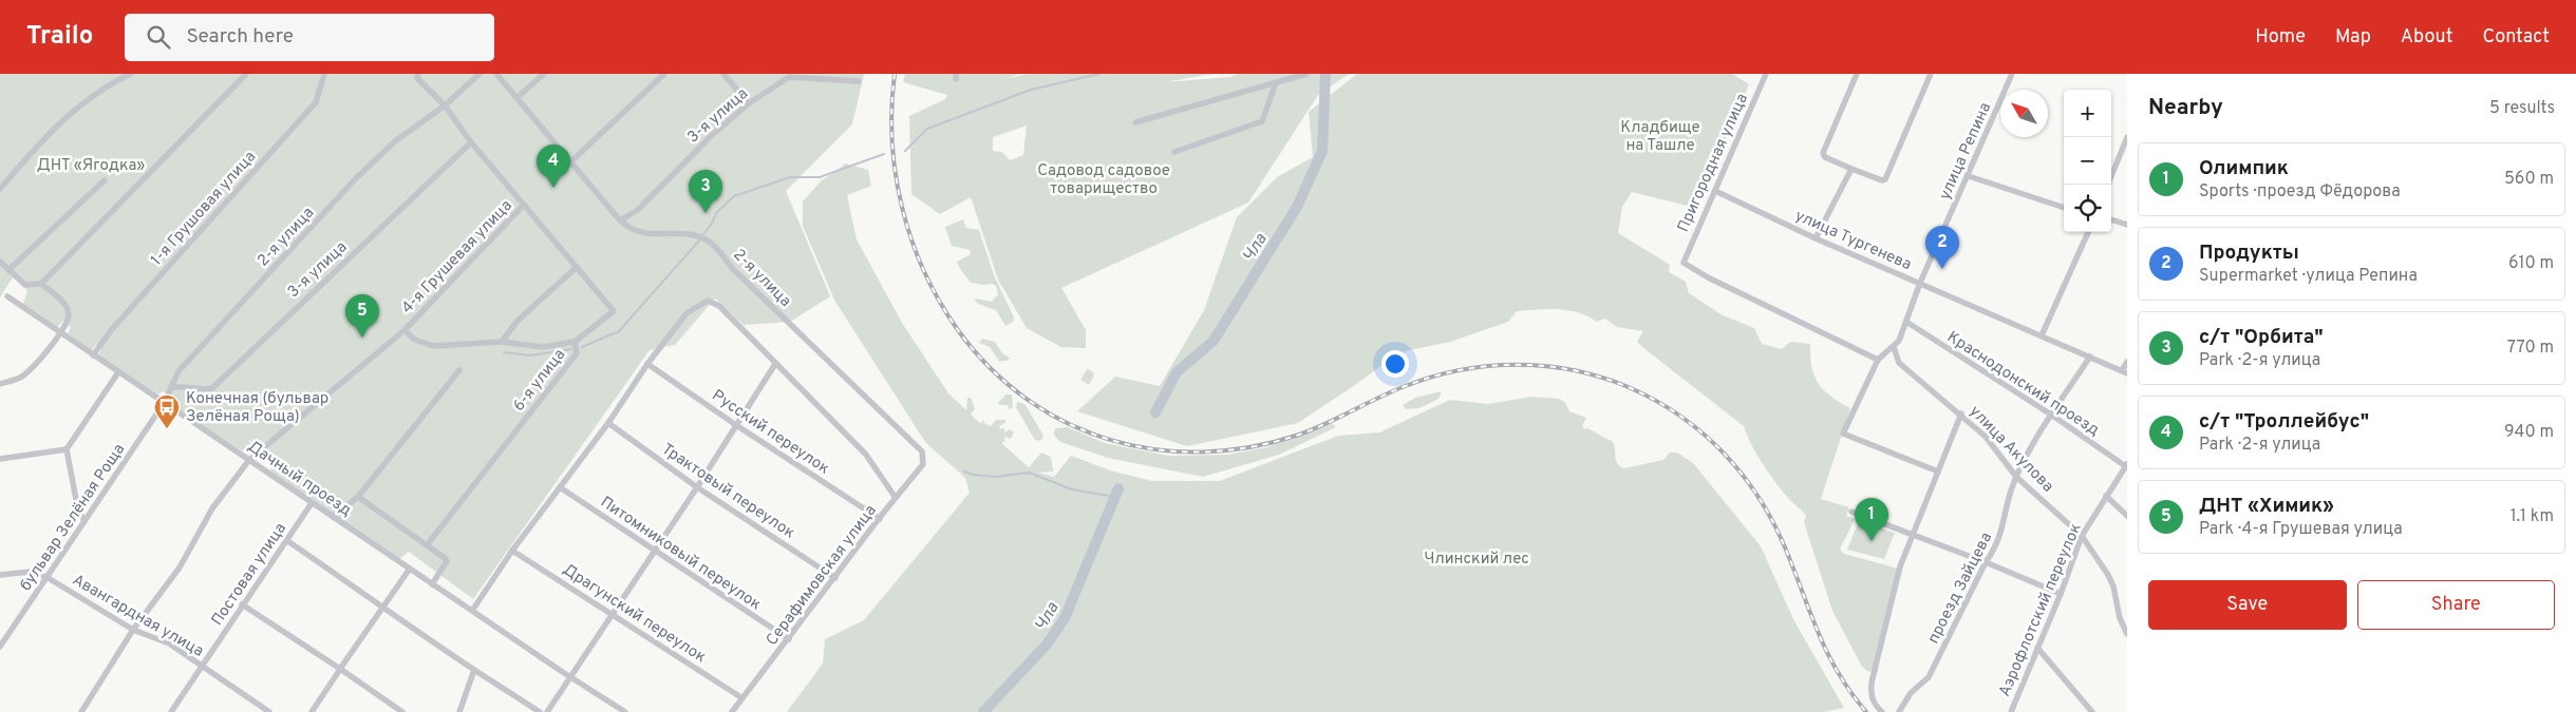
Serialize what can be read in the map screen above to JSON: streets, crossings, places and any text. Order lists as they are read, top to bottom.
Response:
{
  "streets": {
    "street": [
      "3-я улица",
      "улица Репина",
      "Пригородная улица",
      "1-я Грушовая улица",
      "2-я улица",
      "улица Тургенева",
      "4-я Грушевая улица",
      "6-я улица",
      "Краснодонский проезд",
      "Русский переулок",
      "улица Акулова",
      "Дачный проезд",
      "Трактовый переулок",
      "бульвар Зелёная Роща",
      "Питомниковый переулок",
      "Постовая улица",
      "Серафимовская улица",
      "проезд Зайцева",
      "Аэрофлотский переулок",
      "Драгунский переулок",
      "Авангардная улица"
    ]
  },
  "crossings": [
    ["3-я улица", "2-я улица"],
    ["улица Репина", "Пригородная улица"],
    ["улица Репина", "улица Тургенева"],
    ["улица Репина", "Краснодонский проезд"],
    ["улица Репина", "улица Акулова"],
    ["Пригородная улица", "улица Тургенева"],
    ["1-я Грушовая улица", "Дачный проезд"],
    ["2-я улица", "Дачный проезд"],
    ["2-я улица", "бульвар Зелёная Роща"],
    ["2-я улица", "Серафимовская улица"],
    ["улица Тургенева", "проезд Зайцева"],
    ["4-я Грушевая улица", "6-я улица"],
    ["4-я Грушевая улица", "Дачный проезд"],
    ["4-я Грушевая улица", "Авангардная улица"],
    ["Краснодонский проезд", "проезд Зайцева"],
    ["Краснодонский проезд", "Аэрофлотский переулок"],
    ["Русский переулок", "Серафимовская улица"],
    ["улица Акулова", "проезд Зайцева"],
    ["улица Акулова", "Аэрофлотский переулок"],
    ["Дачный проезд", "бульвар Зелёная Роща"],
    ["Дачный проезд", "Постовая улица"],
    ["Трактовый переулок", "Серафимовская улица"],
    ["бульвар Зелёная Роща", "Авангардная улица"],
    ["Питомниковый переулок", "Серафимовская улица"],
    ["Постовая улица", "Авангардная улица"],
    ["Серафимовская улица", "Драгунский переулок"]
  ],
  "water": ["Чла"],
  "parks": [
    "Кладбище на Ташле",
    "ДНТ «Ягодка»",
    "Садовод садовое товарищество",
    "Члинский лес"
  ],
  "places": {
    "bus stop": ["Конечная (бульвар Зелёная Роща)"]
  },
  "north": "top left",
  "page": {
    "header": "Trailo",
    "search": "Search here",
    "nav": [
      "Home",
      "Map",
      "About",
      "Contact"
    ],
    "heading": ["Nearby", "5 results"],
    "map_buttons": ["+", "−"],
    "list": [
      {
        "mark": "1",
        "name": "Олимпик",
        "note": "Sports · проезд Фёдорова",
        "value": "560 m"
      },
      {
        "mark": "2",
        "name": "Продукты",
        "note": "Supermarket · улица Репина",
        "value": "610 m"
      },
      {
        "mark": "3",
        "name": "с/т \"Орбита\"",
        "note": "Park · 2-я улица",
        "value": "770 m"
      },
      {
        "mark": "4",
        "name": "с/т \"Троллейбус\"",
        "note": "Park · 2-я улица",
        "value": "940 m"
      },
      {
        "mark": "5",
        "name": "ДНТ «Химик»",
        "note": "Park · 4-я Грушевая улица",
        "value": "1.1 km"
      }
    ],
    "pins": [
      "4",
      "3",
      "2",
      "5",
      "1"
    ],
    "buttons": ["Save", "Share"]
  }
}
